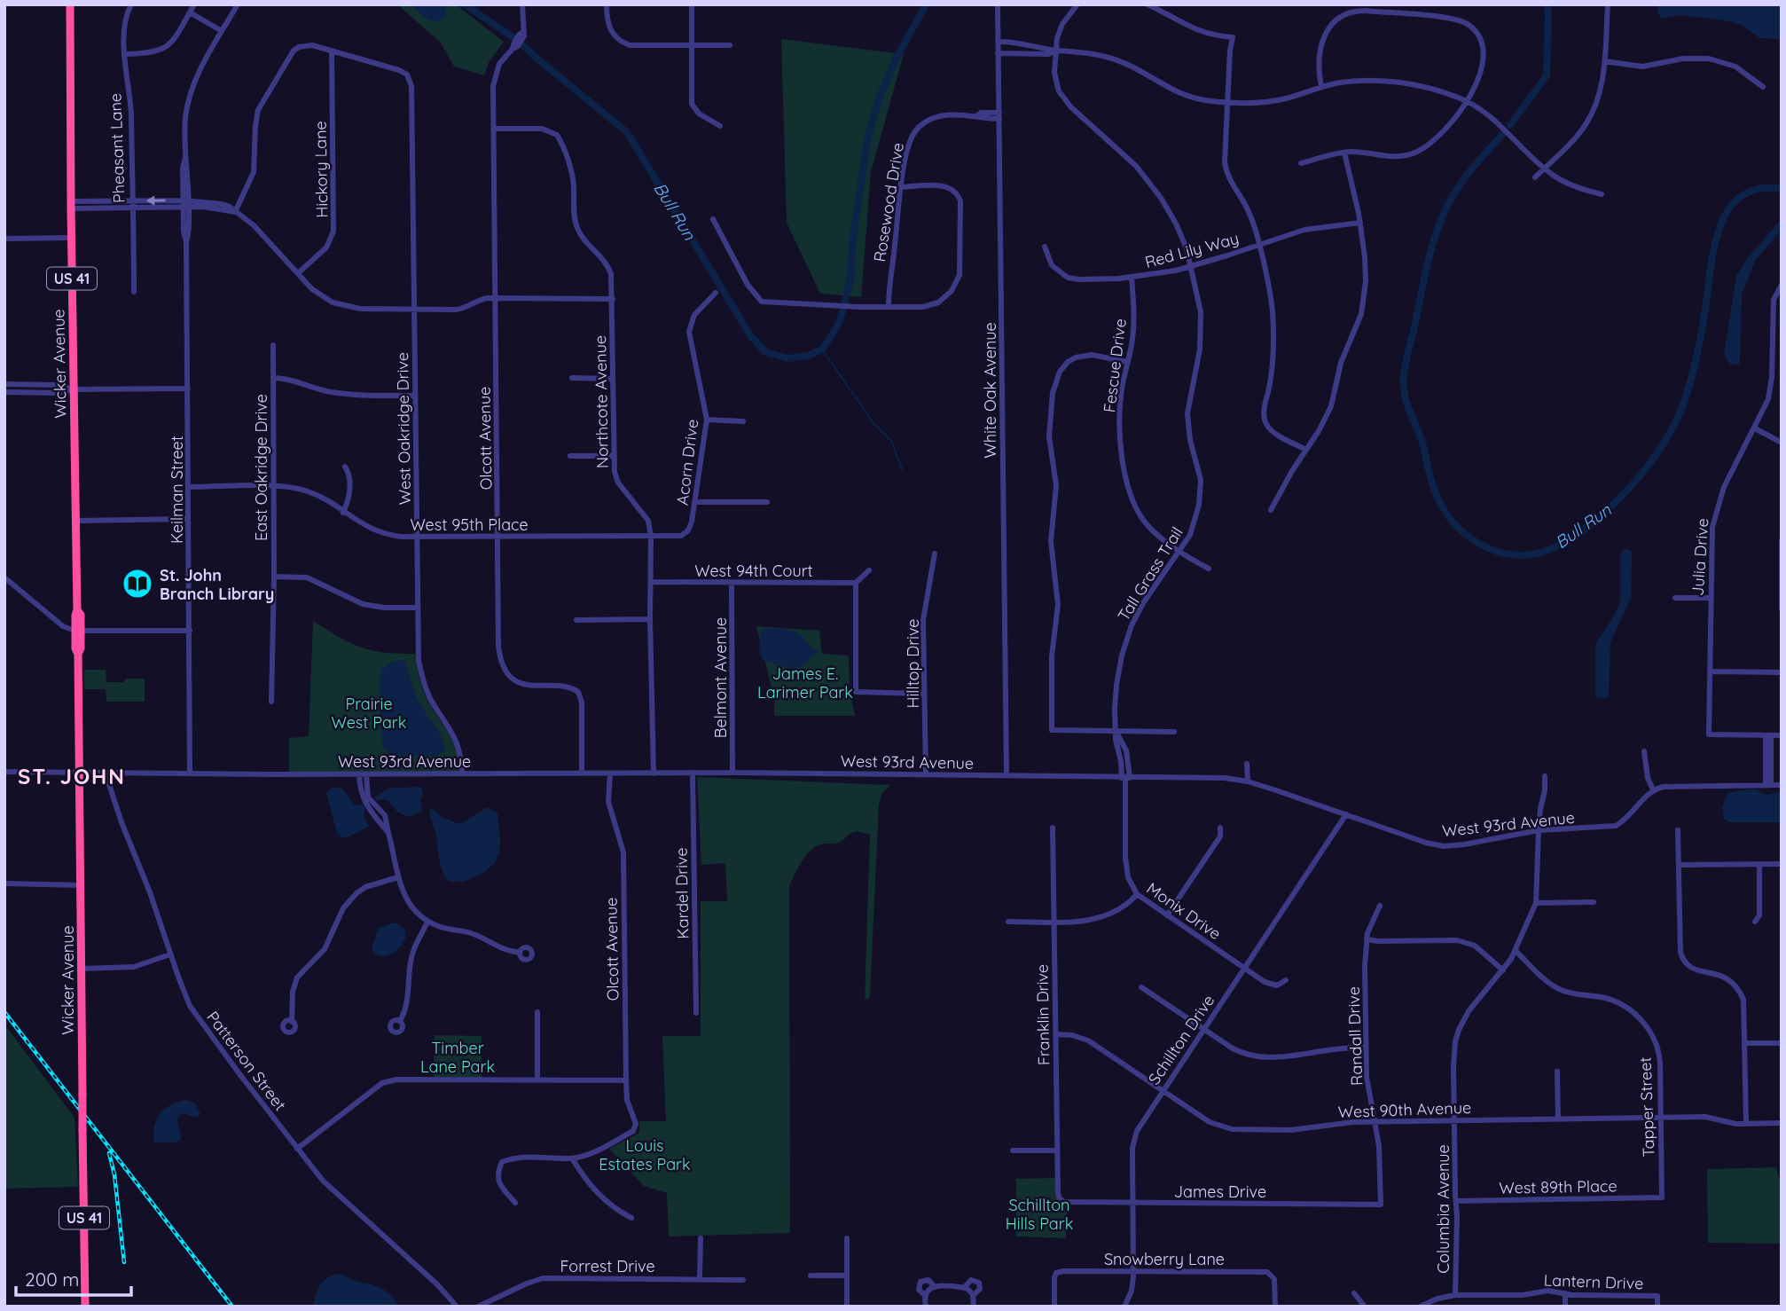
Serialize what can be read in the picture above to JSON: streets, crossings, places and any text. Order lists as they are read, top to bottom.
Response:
{
  "streets": {
    "highway": ["US 41", "Wicker Avenue"],
    "street": [
      "Pheasant Lane",
      "Hickory Lane",
      "Rosewood Drive",
      "Red Lily Way",
      "Fescue Drive",
      "White Oak Avenue",
      "Northcote Avenue",
      "West Oakridge Drive",
      "Olcott Avenue",
      "Acorn Drive",
      "East Oakridge Drive",
      "Keilman Street",
      "West 95th Place",
      "Julia Drive",
      "West 94th Court",
      "Tall Grass Trail",
      "Hilltop Drive",
      "Belmont Avenue",
      "West 93rd Avenue",
      "Kardel Drive",
      "Monix Drive",
      "Franklin Drive",
      "Randall Drive",
      "Schillton Drive",
      "Patterson Street",
      "Tapper Street",
      "West 90th Avenue",
      "West 89th Place",
      "James Drive",
      "Columbia Avenue",
      "Snowberry Lane",
      "Forrest Drive",
      "Lantern Drive"
    ]
  },
  "crossings": [
    ["Hickory Lane", "West Oakridge Drive"],
    ["Rosewood Drive", "White Oak Avenue"],
    ["Red Lily Way", "Fescue Drive"],
    ["Red Lily Way", "Tall Grass Trail"],
    ["Wicker Avenue", "West 93rd Avenue"],
    ["Fescue Drive", "Tall Grass Trail"],
    ["White Oak Avenue", "West 93rd Avenue"],
    ["Northcote Avenue", "Olcott Avenue"],
    ["Northcote Avenue", "West 95th Place"],
    ["Northcote Avenue", "West 94th Court"],
    ["Northcote Avenue", "West 93rd Avenue"],
    ["West Oakridge Drive", "West 95th Place"],
    ["West Oakridge Drive", "West 93rd Avenue"],
    ["Olcott Avenue", "West 95th Place"],
    ["Olcott Avenue", "West 93rd Avenue"],
    ["Acorn Drive", "West 95th Place"],
    ["East Oakridge Drive", "West 95th Place"],
    ["Keilman Street", "West 95th Place"],
    ["Keilman Street", "West 93rd Avenue"],
    ["West 94th Court", "Belmont Avenue"],
    ["Tall Grass Trail", "West 93rd Avenue"],
    ["Tall Grass Trail", "Monix Drive"],
    ["Hilltop Drive", "West 93rd Avenue"],
    ["Belmont Avenue", "West 93rd Avenue"],
    ["West 93rd Avenue", "Kardel Drive"],
    ["West 93rd Avenue", "Monix Drive"],
    ["West 93rd Avenue", "Schillton Drive"],
    ["West 93rd Avenue", "Patterson Street"],
    ["West 93rd Avenue", "Columbia Avenue"],
    ["Monix Drive", "Schillton Drive"],
    ["Franklin Drive", "West 90th Avenue"],
    ["Franklin Drive", "James Drive"],
    ["Randall Drive", "West 90th Avenue"],
    ["Randall Drive", "James Drive"],
    ["Schillton Drive", "West 90th Avenue"],
    ["Schillton Drive", "James Drive"],
    ["Schillton Drive", "Snowberry Lane"],
    ["Tapper Street", "West 90th Avenue"],
    ["Tapper Street", "West 89th Place"],
    ["Tapper Street", "Columbia Avenue"],
    ["West 90th Avenue", "Columbia Avenue"],
    ["West 89th Place", "Columbia Avenue"],
    ["Columbia Avenue", "Lantern Drive"]
  ],
  "districts": ["ST. JOHN"],
  "water": ["Bull Run"],
  "parks": [
    "James E. Larimer Park",
    "Prairie West Park",
    "Timber Lane Park",
    "Louis Estates Park",
    "Schillton Hills Park"
  ],
  "places": {
    "library": ["St. John Branch Library"]
  },
  "scale_bar": "200 m"
}
